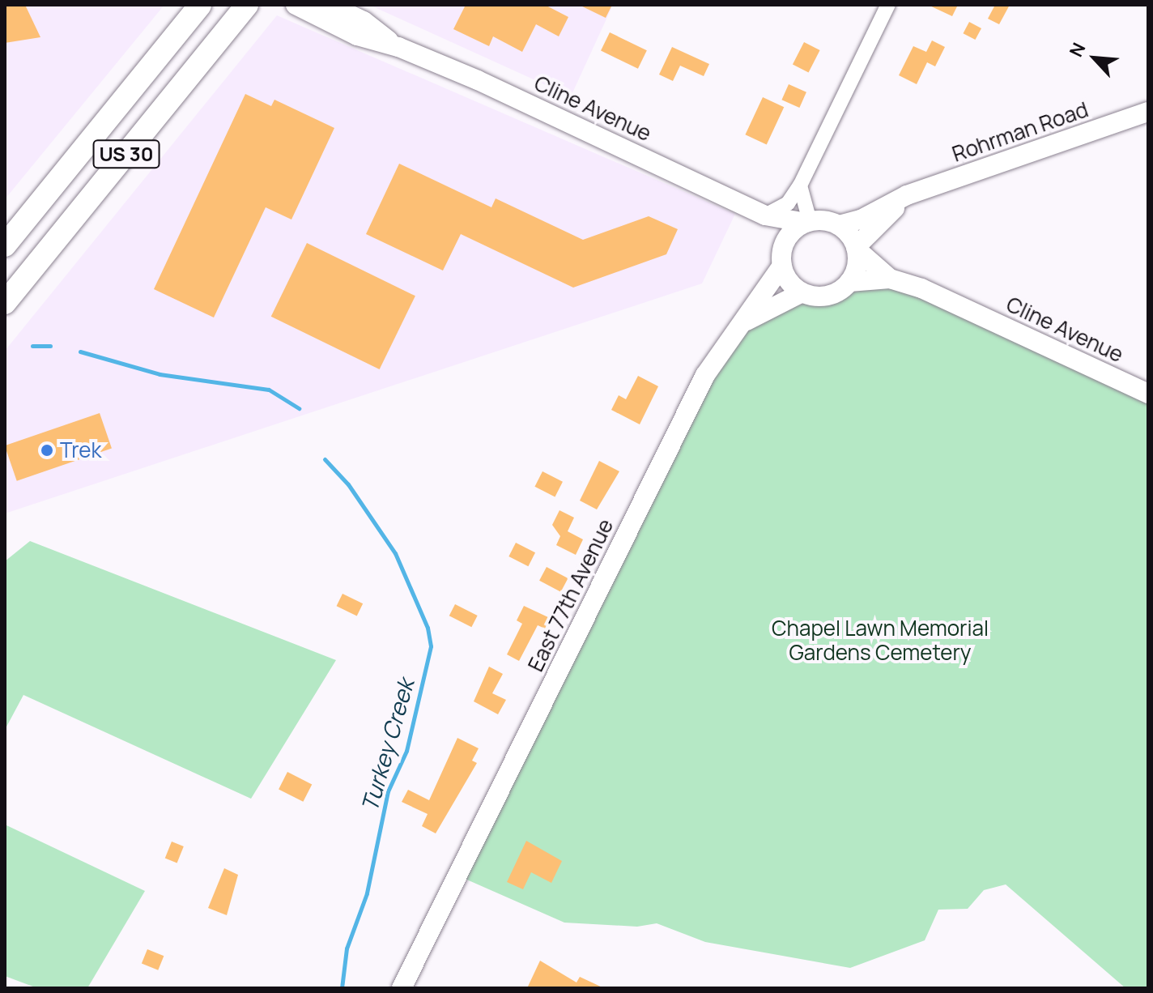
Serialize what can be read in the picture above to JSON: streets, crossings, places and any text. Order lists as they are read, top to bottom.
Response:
{
  "streets": {
    "main road": ["US 30"],
    "street": ["Cline Avenue", "Rohrman Road", "East 77th Avenue"]
  },
  "crossings": [
    ["Cline Avenue", "Rohrman Road"],
    ["Cline Avenue", "East 77th Avenue"],
    ["Rohrman Road", "East 77th Avenue"]
  ],
  "water": ["Turkey Creek"],
  "parks": ["Chapel Lawn Memorial Gardens Cemetery"],
  "places": ["Trek"],
  "north": "top left"
}
